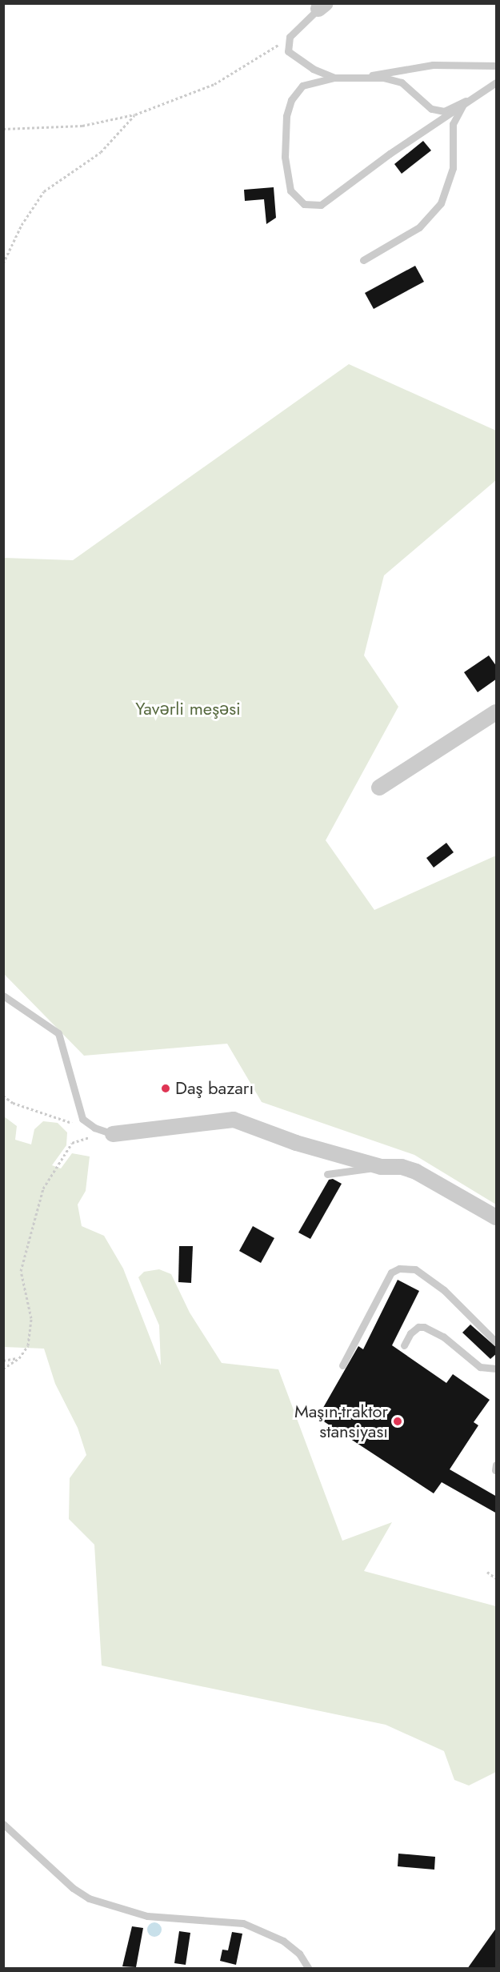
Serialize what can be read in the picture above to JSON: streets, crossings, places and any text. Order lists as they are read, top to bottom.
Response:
{
  "parks": ["Yavərli meşəsi"],
  "places": ["Daş bazarı", "Maşın-traktor stansiyası"]
}
